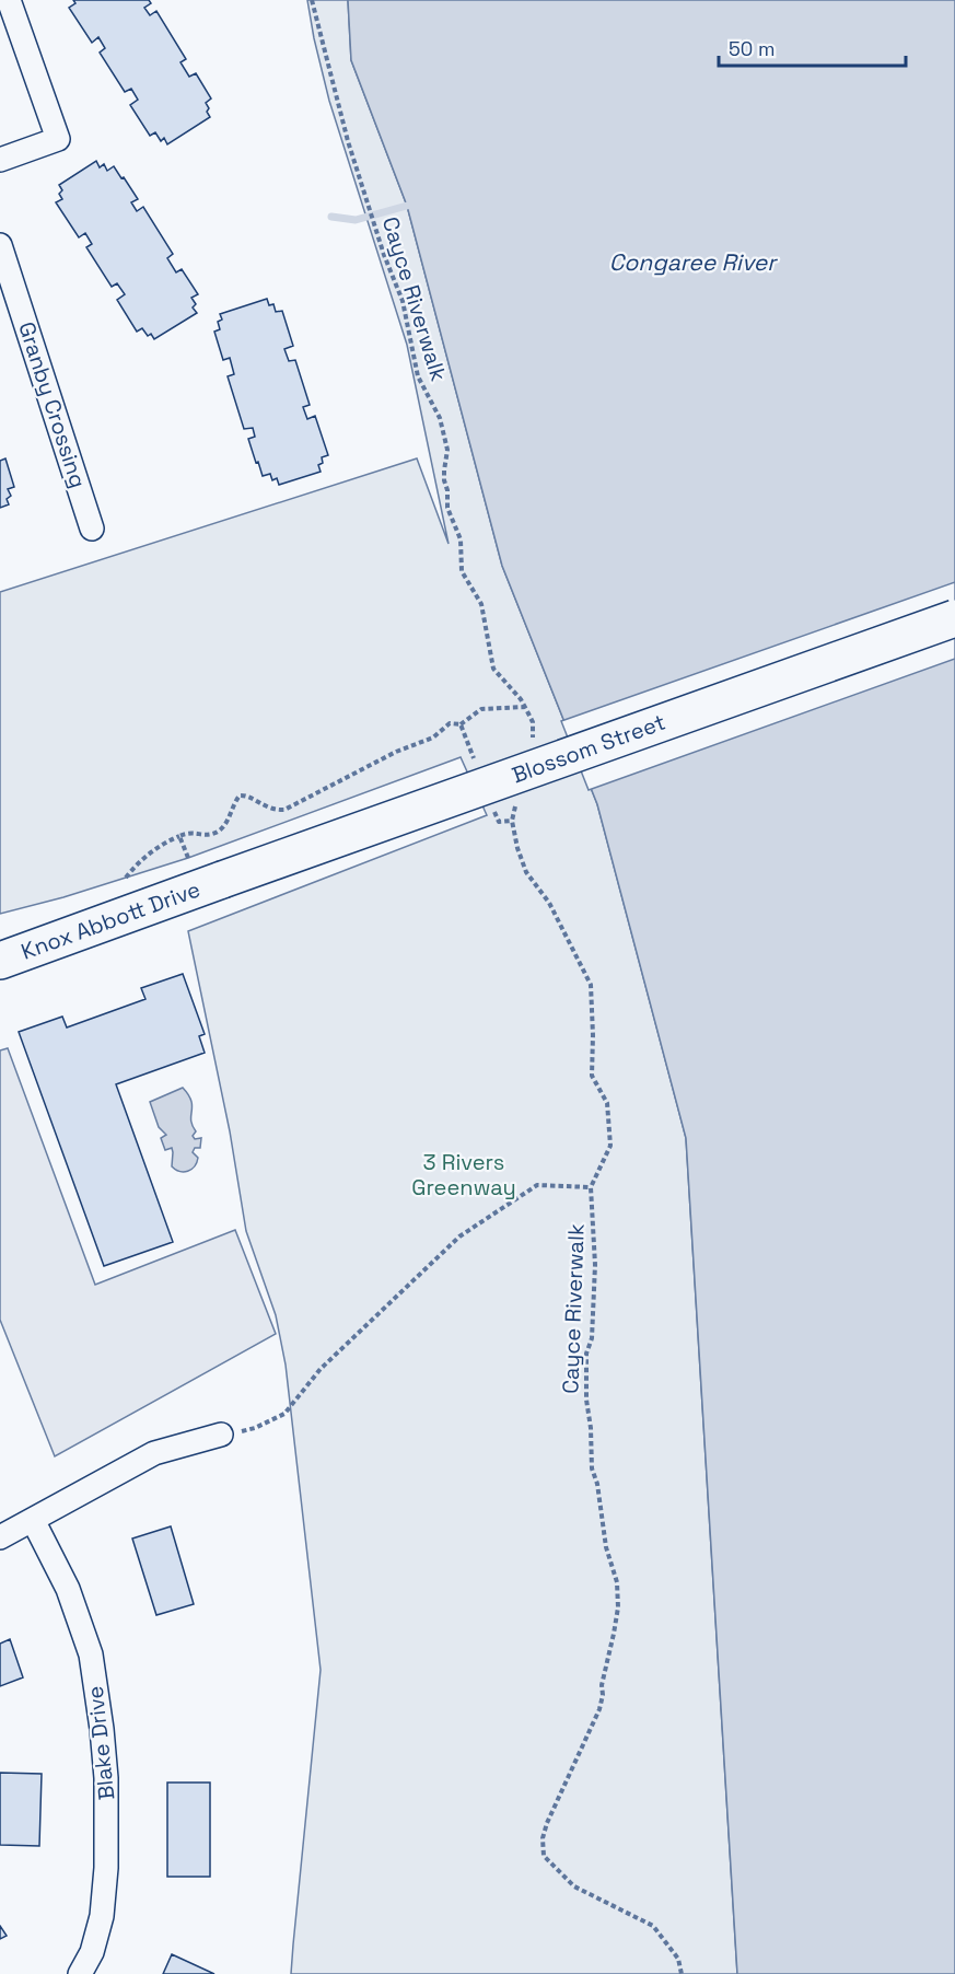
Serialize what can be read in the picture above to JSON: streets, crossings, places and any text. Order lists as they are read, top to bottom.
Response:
{
  "streets": {
    "main road": ["Blossom Street", "Knox Abbott Drive"],
    "street": ["Granby Crossing", "Blake Drive"],
    "path": ["Cayce Riverwalk"]
  },
  "crossings": [
    ["Blossom Street", "Knox Abbott Drive"]
  ],
  "water": ["Congaree River"],
  "parks": ["3 Rivers Greenway"],
  "scale_bar": "50 m"
}
